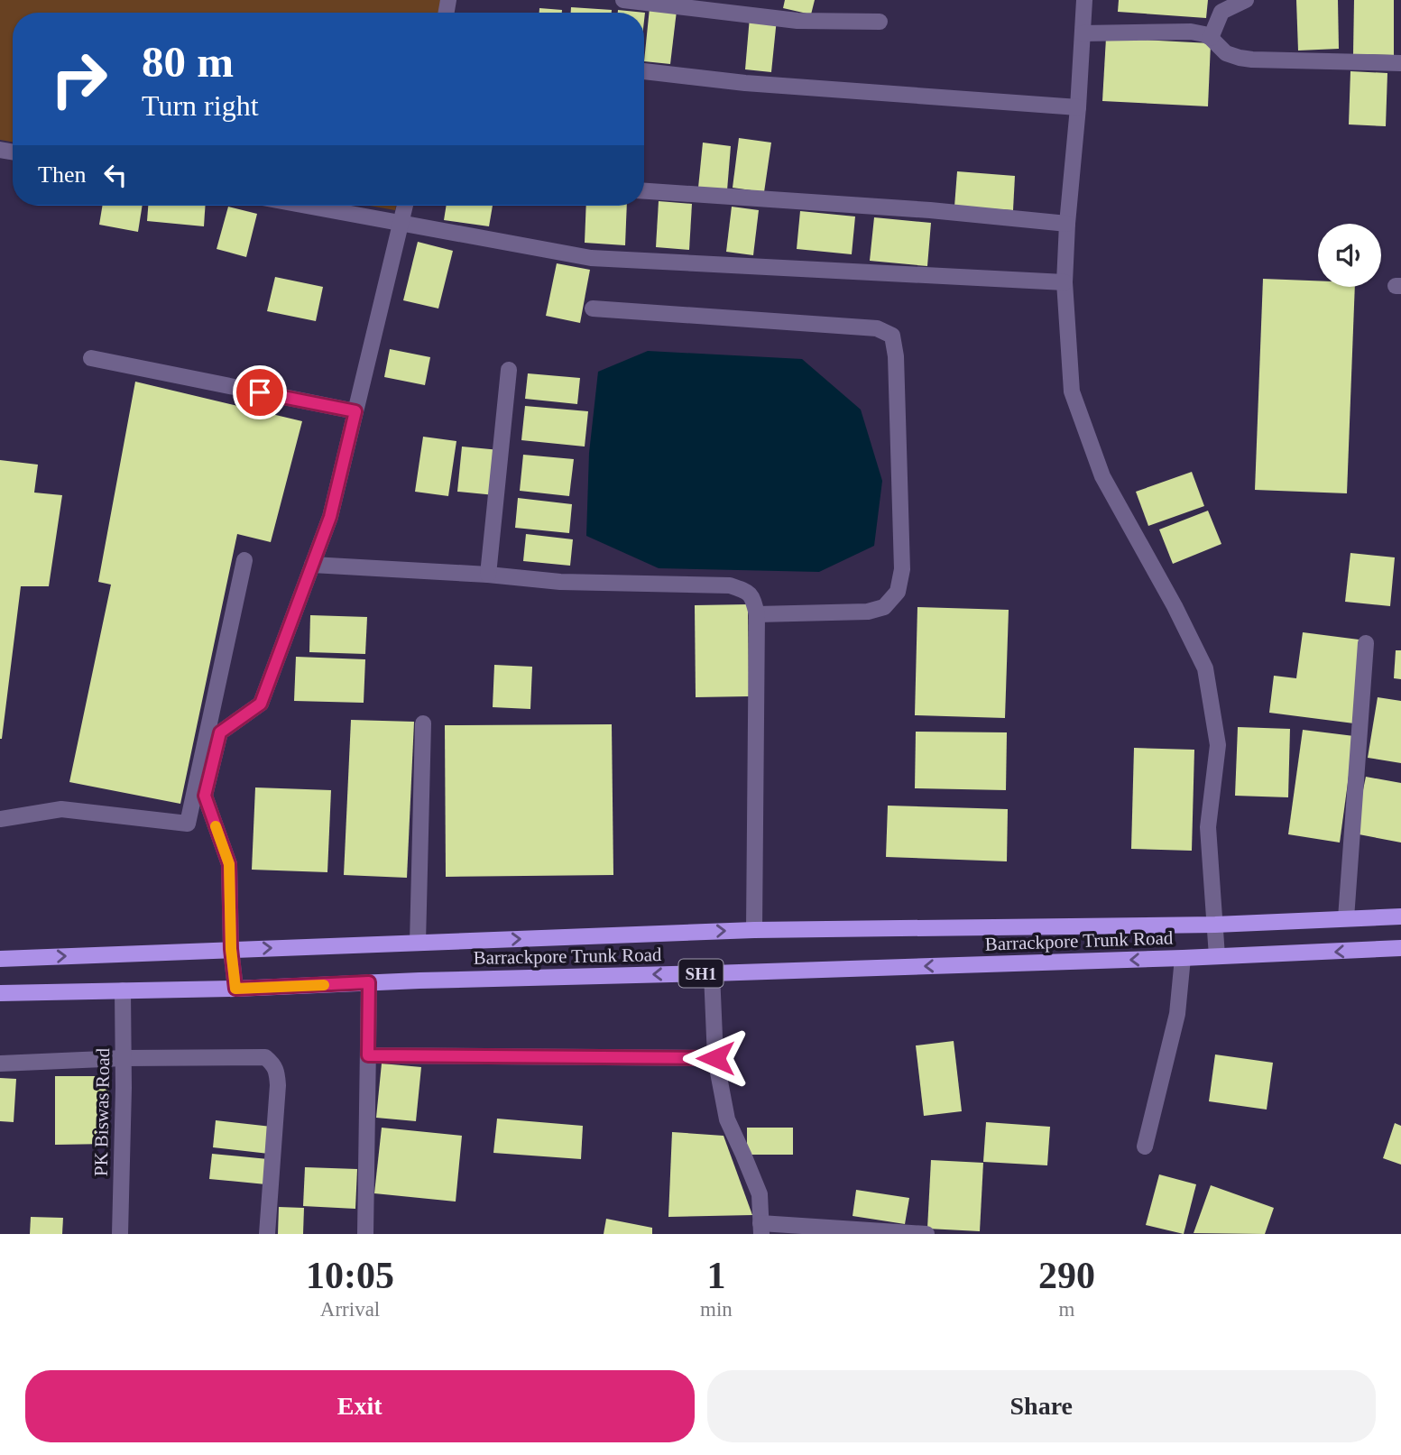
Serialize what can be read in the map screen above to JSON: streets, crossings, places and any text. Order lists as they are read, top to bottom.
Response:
{
  "streets": {
    "main road": ["Barrackpore Trunk Road", "SH1"],
    "street": ["PK Biswas Road"]
  },
  "crossings": [
    ["Barrackpore Trunk Road", "PK Biswas Road"]
  ],
  "page": {
    "turn": ["80 m", "Turn right"],
    "then": "Then",
    "eta": [
      "10:05",
      "Arrival",
      "1",
      "min",
      "290",
      "m"
    ],
    "buttons": ["Exit", "Share"]
  }
}
